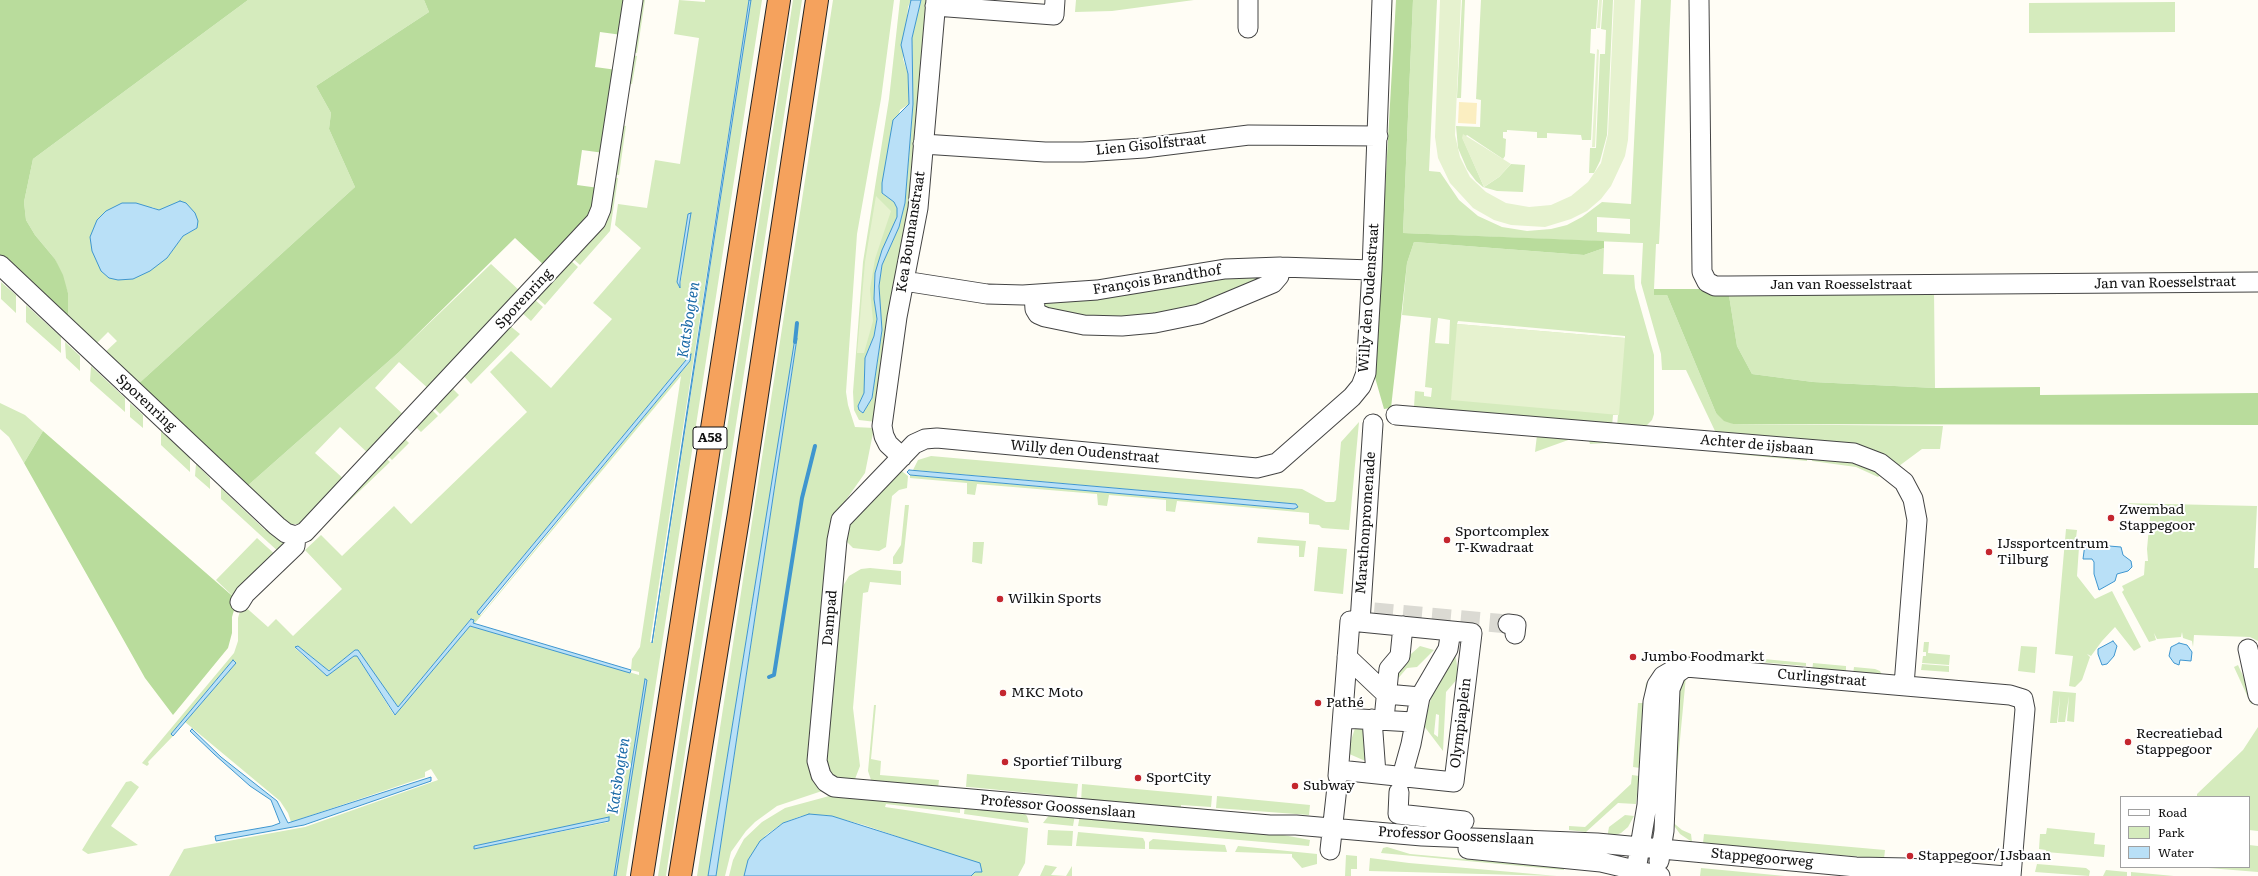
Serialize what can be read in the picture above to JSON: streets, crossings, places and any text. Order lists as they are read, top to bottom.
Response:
{
  "streets": {
    "highway": ["A58"],
    "street": [
      "Lien Gisolfstraat",
      "Kea Boumanstraat",
      "François Brandthof",
      "Jan van Roesselstraat",
      "Willy den Oudenstraat",
      "Sporenring",
      "Achter de ijsbaan",
      "Marathonpromenade",
      "Dampad",
      "Curlingstraat",
      "Olympiaplein",
      "Professor Goossenslaan",
      "Stappegoorweg"
    ]
  },
  "crossings": [
    ["Lien Gisolfstraat", "Kea Boumanstraat"],
    ["Lien Gisolfstraat", "Willy den Oudenstraat"],
    ["Kea Boumanstraat", "François Brandthof"],
    ["Kea Boumanstraat", "Willy den Oudenstraat"],
    ["Kea Boumanstraat", "Dampad"],
    ["François Brandthof", "Willy den Oudenstraat"],
    ["Willy den Oudenstraat", "Dampad"],
    ["Achter de ijsbaan", "Curlingstraat"],
    ["Marathonpromenade", "Olympiaplein"],
    ["Dampad", "Professor Goossenslaan"],
    ["Professor Goossenslaan", "Stappegoorweg"]
  ],
  "water": ["Katsbogten"],
  "places": [
    "Zwembad Stappegoor",
    "Sportcomplex T-Kwadraat",
    "IJssportcentrum Tilburg",
    "Wilkin Sports",
    "Jumbo Foodmarkt",
    "MKC Moto",
    "Pathé",
    "Recreatiebad Stappegoor",
    "Sportief Tilburg",
    "SportCity",
    "Subway",
    "Stappegoor/IJsbaan"
  ],
  "legend": ["Road", "Park", "Water"]
}
